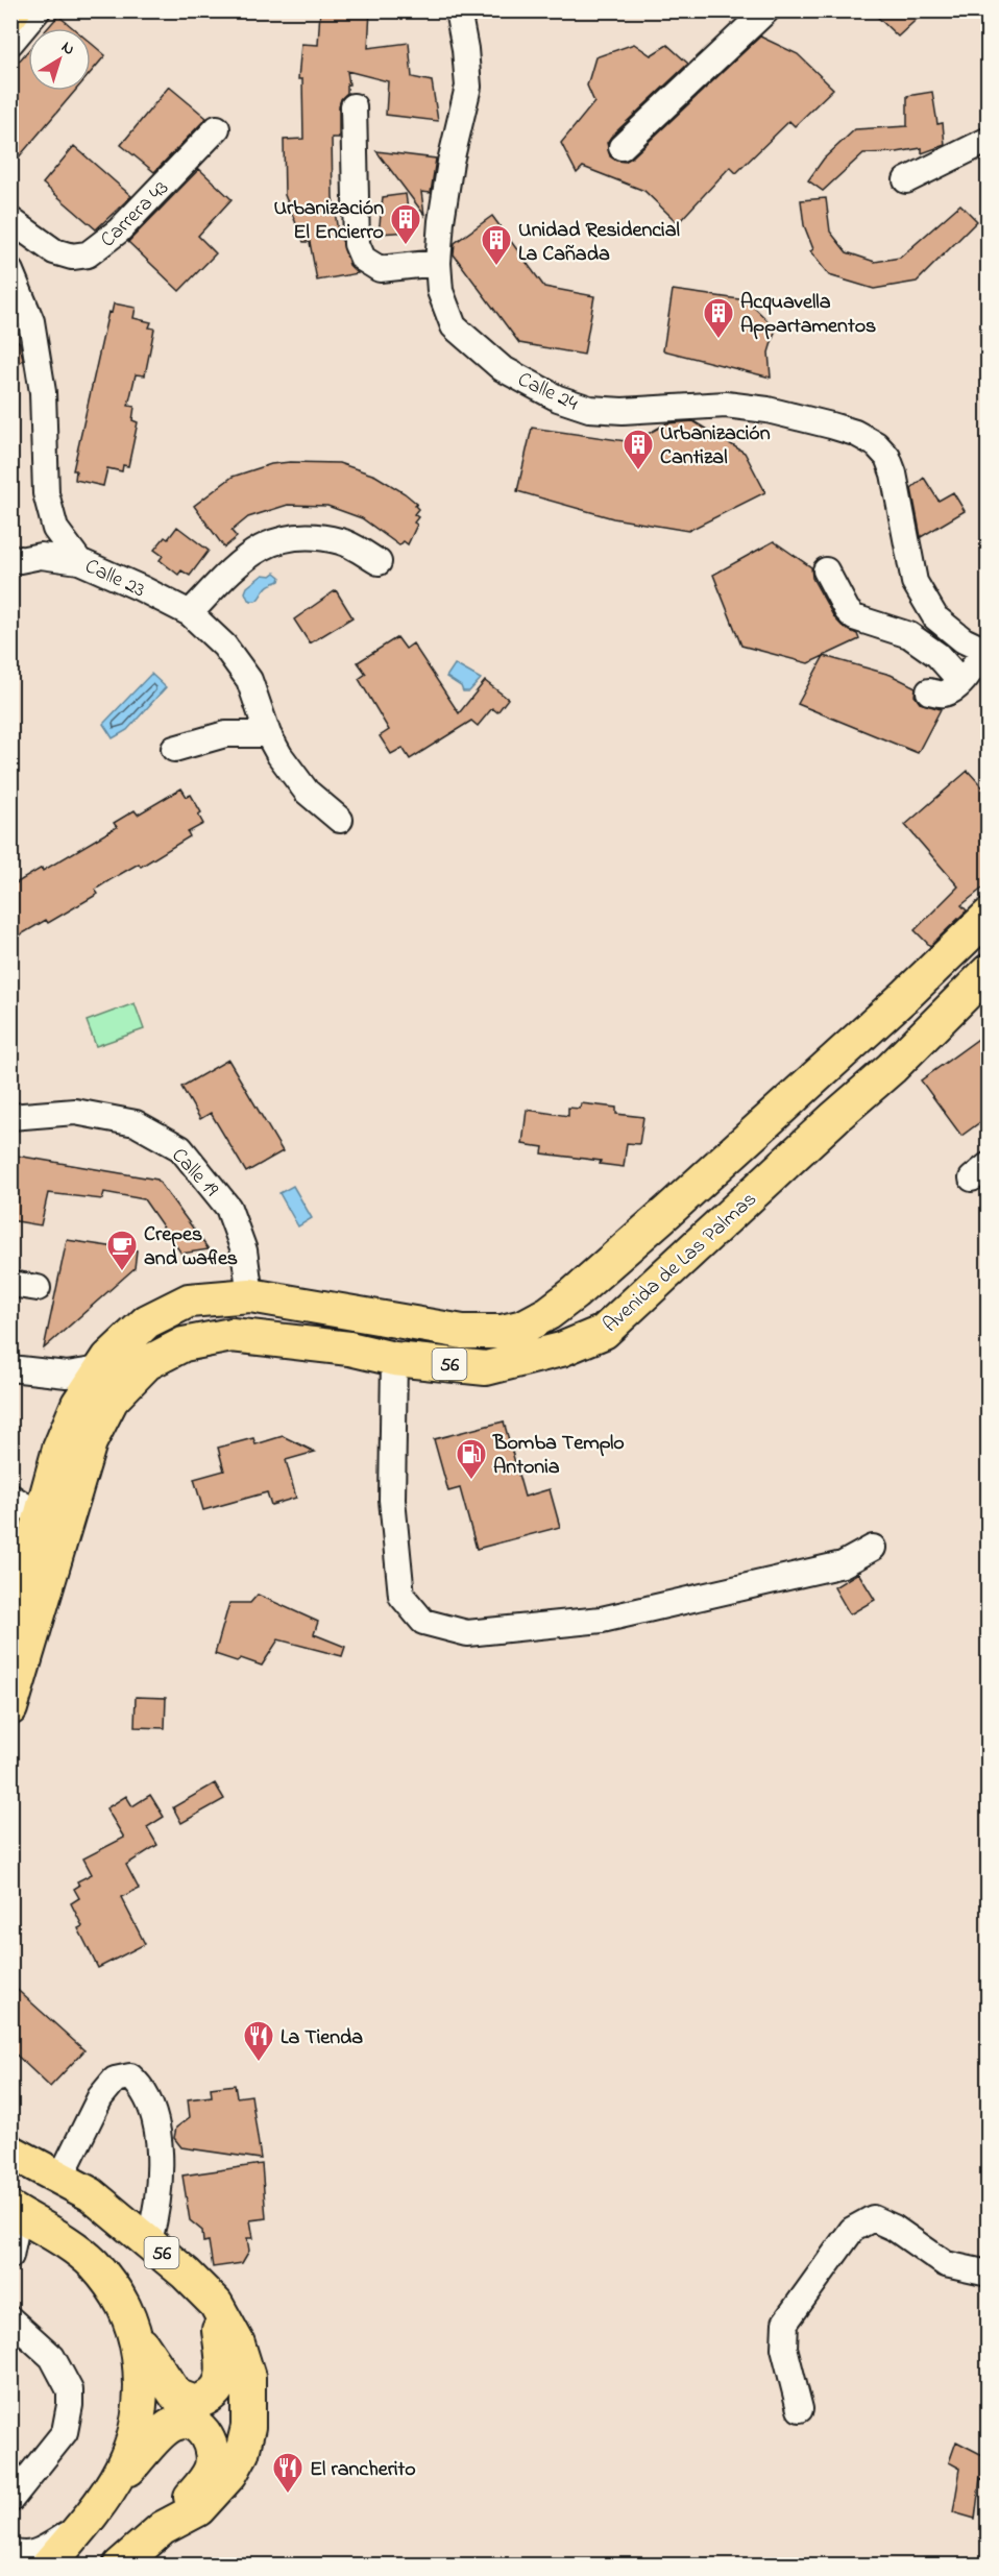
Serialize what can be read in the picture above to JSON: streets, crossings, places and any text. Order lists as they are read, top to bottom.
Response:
{
  "streets": {
    "main road": ["Avenida de Las Palmas", "56"],
    "street": [
      "Carrera 43",
      "Calle 24",
      "Calle 23",
      "Calle 19"
    ]
  },
  "crossings": [
    ["Calle 19", "56"]
  ],
  "places": {
    "building": [
      "Urbanización El Encierro",
      "Unidad Residencial La Cañada",
      "Acquavella Appartamentos",
      "Urbanización Cantizal"
    ],
    "cafe": ["Crepes and wafles"],
    "fuel station": ["Bomba Templo Antonia"],
    "restaurant": ["La Tienda", "El rancherito"]
  },
  "north": "top right"
}
